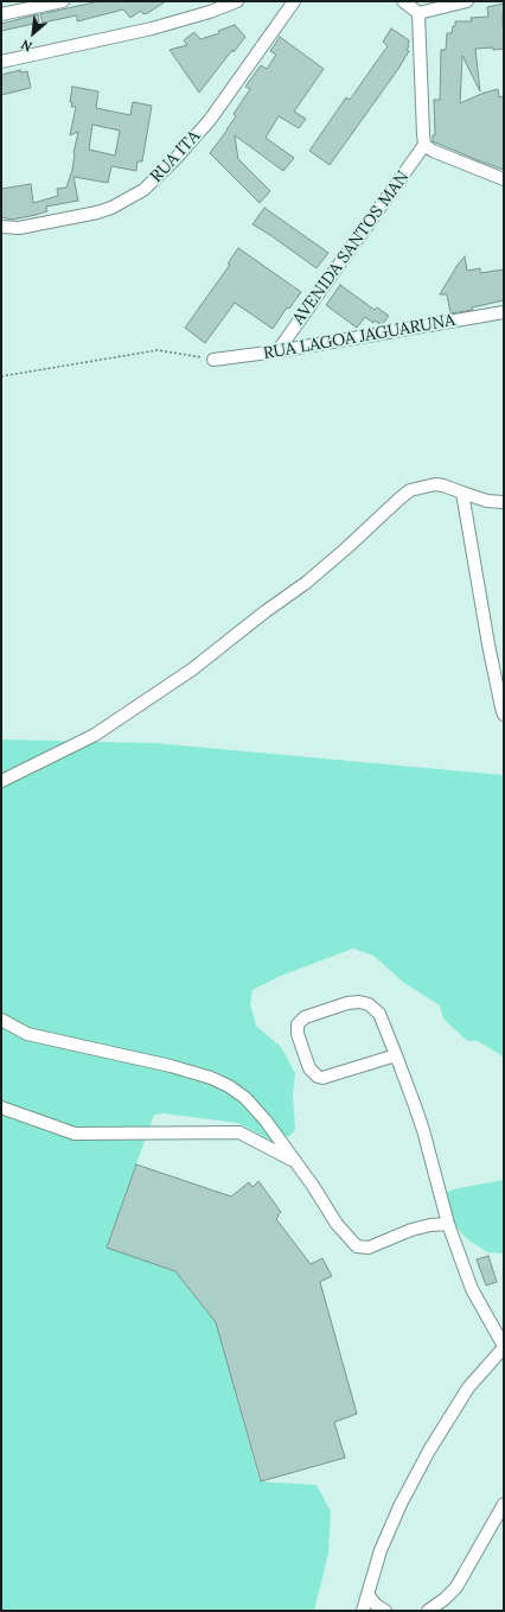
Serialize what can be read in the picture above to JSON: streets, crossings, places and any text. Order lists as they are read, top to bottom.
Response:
{
  "streets": {
    "street": ["RUA ITA", "AVENIDA SANTOS MAN", "RUA LAGOA JAGUARUNA"]
  },
  "crossings": [
    ["AVENIDA SANTOS MAN", "RUA LAGOA JAGUARUNA"]
  ],
  "north": "bottom left"
}
